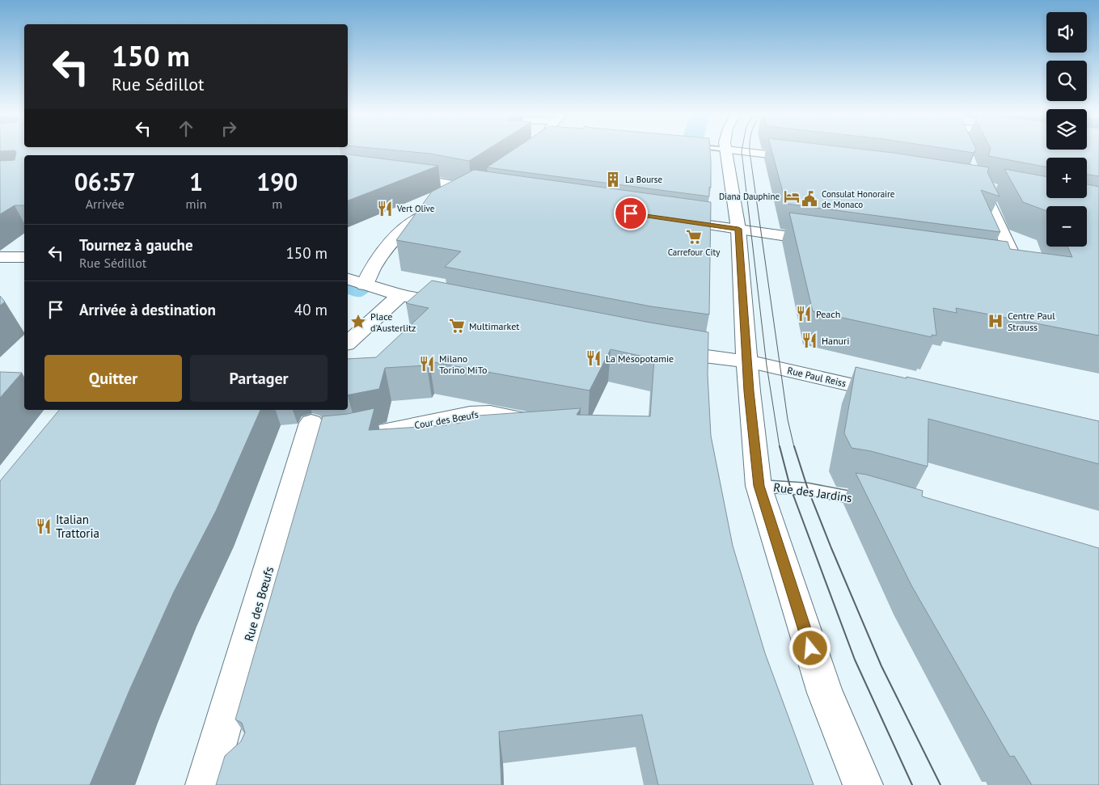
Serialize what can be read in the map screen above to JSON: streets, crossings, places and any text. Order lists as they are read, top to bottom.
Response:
{
  "streets": {
    "street": ["Rue Paul Reiss", "Cour des Bœufs", "Rue des Bœufs"],
    "lane": ["Rue des Jardins"]
  },
  "crossings": [
    ["Cour des Bœufs", "Rue des Bœufs"]
  ],
  "places": {
    "building": ["La Bourse"],
    "hotel": ["Diana Dauphine"],
    "public building": ["Consulat Honoraire de Monaco"],
    "restaurant": [
      "Vert Olive",
      "Peach",
      "Hanuri",
      "La Mésopotamie",
      "Milano Torino MiTo",
      "Italian Trattoria"
    ],
    "supermarket": ["Carrefour City", "Multimarket"],
    "hospital": ["Centre Paul Strauss"],
    "place": ["Place d'Austerlitz"]
  },
  "page": {
    "map_buttons": ["+", "−"],
    "turn": ["150 m", "Rue Sédillot"],
    "eta": [
      "06:57",
      "Arrivée",
      "1",
      "min",
      "190",
      "m"
    ],
    "list": [
      {
        "name": "Tournez à gauche",
        "note": "Rue Sédillot",
        "value": "150 m"
      },
      {
        "name": "Arrivée à destination",
        "value": "40 m"
      }
    ],
    "buttons": ["Quitter", "Partager"]
  }
}
